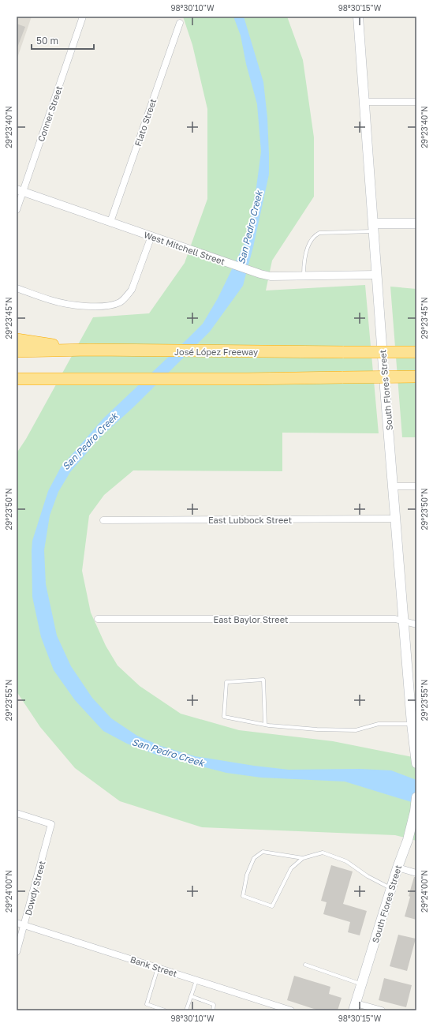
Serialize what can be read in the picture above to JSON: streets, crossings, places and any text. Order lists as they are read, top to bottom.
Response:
{
  "streets": {
    "highway": ["José López Freeway"],
    "main road": ["South Flores Street"],
    "street": [
      "Conner Street",
      "Flato Street",
      "West Mitchell Street",
      "East Lubbock Street",
      "East Baylor Street",
      "Dowdy Street",
      "Bank Street"
    ]
  },
  "crossings": [
    ["Conner Street", "West Mitchell Street"],
    ["Flato Street", "West Mitchell Street"],
    ["West Mitchell Street", "South Flores Street"],
    ["South Flores Street", "East Lubbock Street"],
    ["South Flores Street", "East Baylor Street"],
    ["Dowdy Street", "Bank Street"]
  ],
  "water": ["San Pedro Creek"],
  "scale_bar": "50 m",
  "coordinates": [
    "98°30'10\"W",
    "98°30'15\"W",
    "29°23'40\"N",
    "29°23'45\"N",
    "29°23'50\"N",
    "29°23'55\"N",
    "29°24'00\"N"
  ]
}
